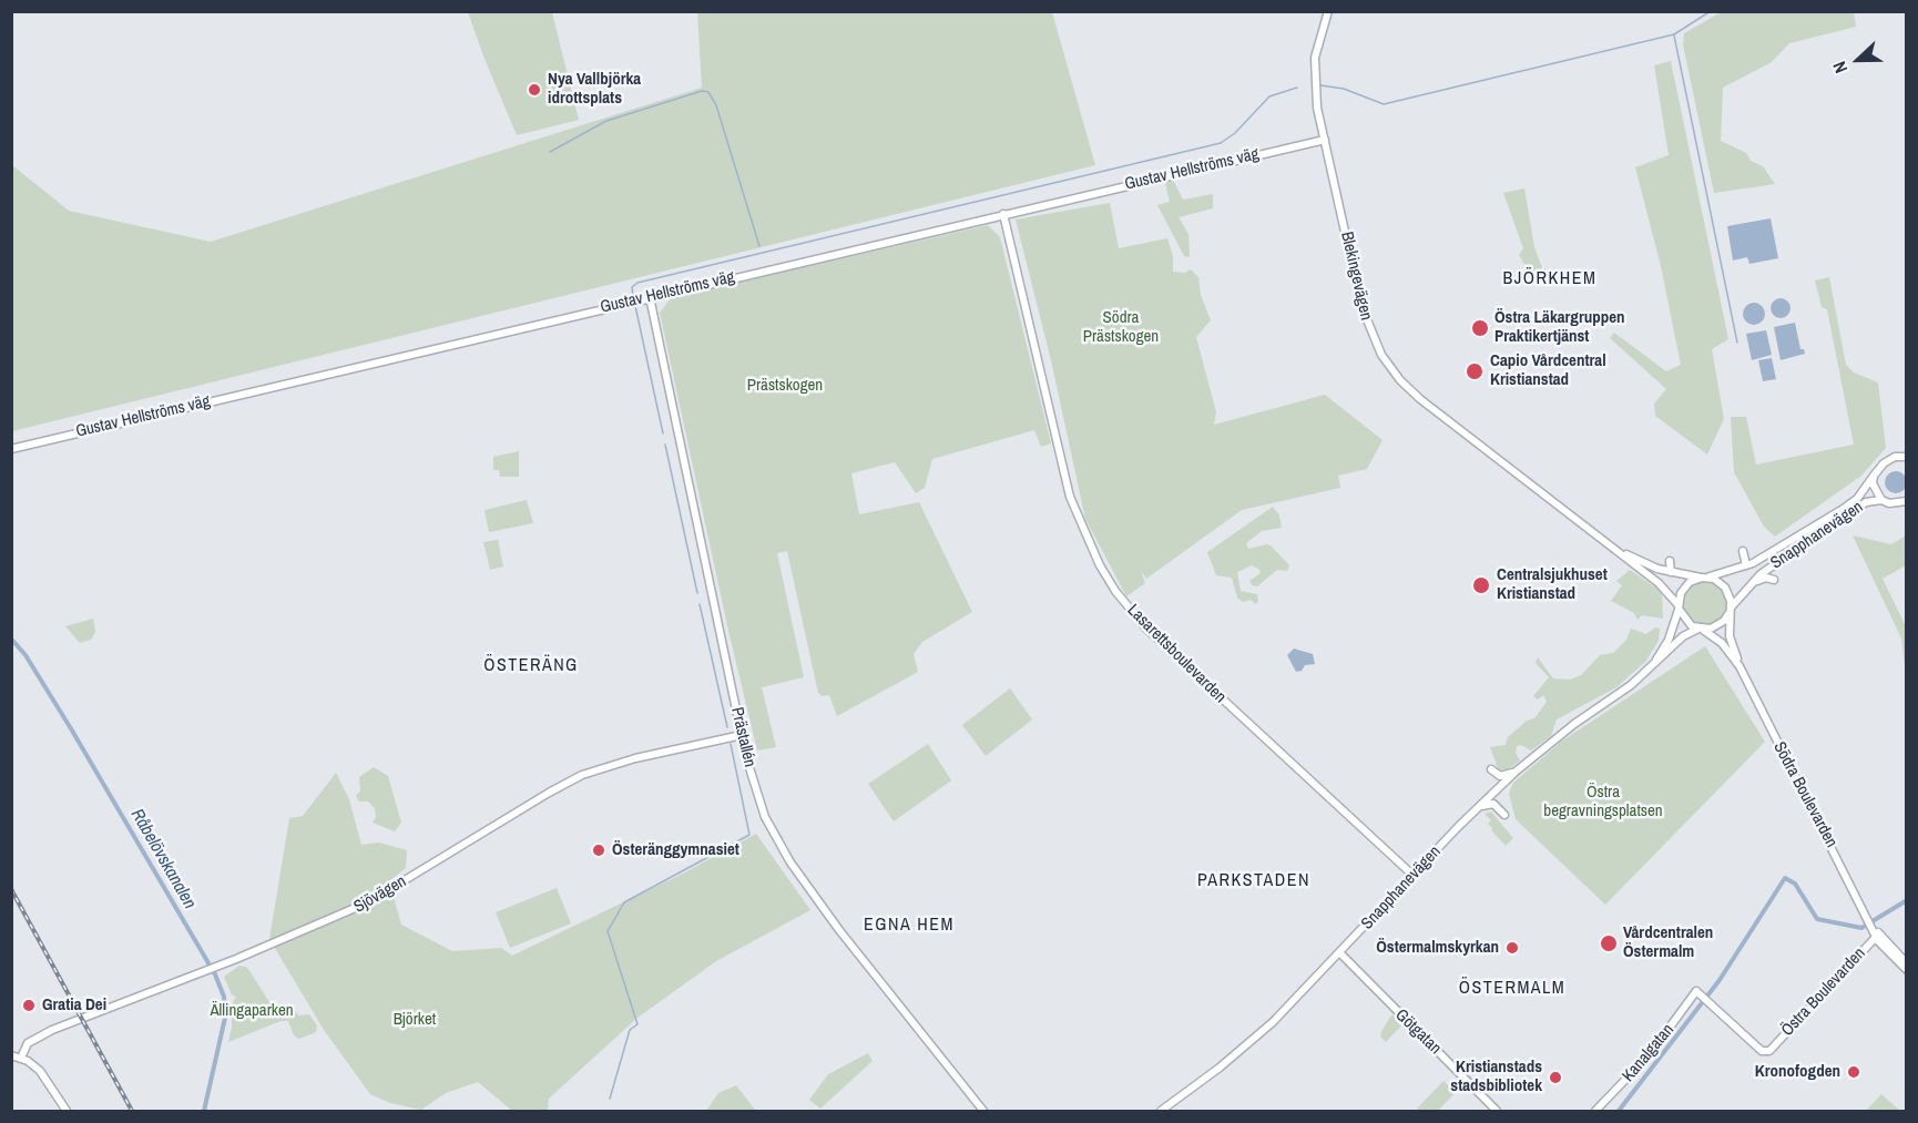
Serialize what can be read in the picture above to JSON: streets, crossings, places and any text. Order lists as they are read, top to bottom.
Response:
{
  "streets": {
    "street": [
      "Gustav Hellströms väg",
      "Blekingevägen",
      "Snapphanevägen",
      "Lasarettsboulevarden",
      "Prästallén",
      "Södra Boulevarden",
      "Sjövägen",
      "Östra Boulevarden",
      "Götgatan",
      "Kanalgatan"
    ]
  },
  "crossings": [
    ["Gustav Hellströms väg", "Blekingevägen"],
    ["Gustav Hellströms väg", "Lasarettsboulevarden"],
    ["Gustav Hellströms väg", "Prästallén"],
    ["Blekingevägen", "Snapphanevägen"],
    ["Blekingevägen", "Södra Boulevarden"],
    ["Snapphanevägen", "Lasarettsboulevarden"],
    ["Snapphanevägen", "Södra Boulevarden"],
    ["Snapphanevägen", "Götgatan"],
    ["Prästallén", "Sjövägen"],
    ["Södra Boulevarden", "Östra Boulevarden"],
    ["Östra Boulevarden", "Kanalgatan"]
  ],
  "districts": [
    "BJÖRKHEM",
    "ÖSTERÄNG",
    "PARKSTADEN",
    "EGNA HEM",
    "ÖSTERMALM"
  ],
  "water": ["Råbelövskanalen"],
  "parks": [
    "Södra Prästskogen",
    "Prästskogen",
    "Östra begravningsplatsen",
    "Ällingaparken",
    "Björket"
  ],
  "places": [
    "Nya Vallbjörka idrottsplats",
    "Östra Läkargruppen Praktikertjänst",
    "Capio Vårdcentral Kristianstad",
    "Centralsjukhuset Kristianstad",
    "Österänggymnasiet",
    "Vårdcentralen Östermalm",
    "Östermalmskyrkan",
    "Gratia Dei",
    "Kronofogden",
    "Kristianstads stadsbibliotek"
  ],
  "north": "left"
}
